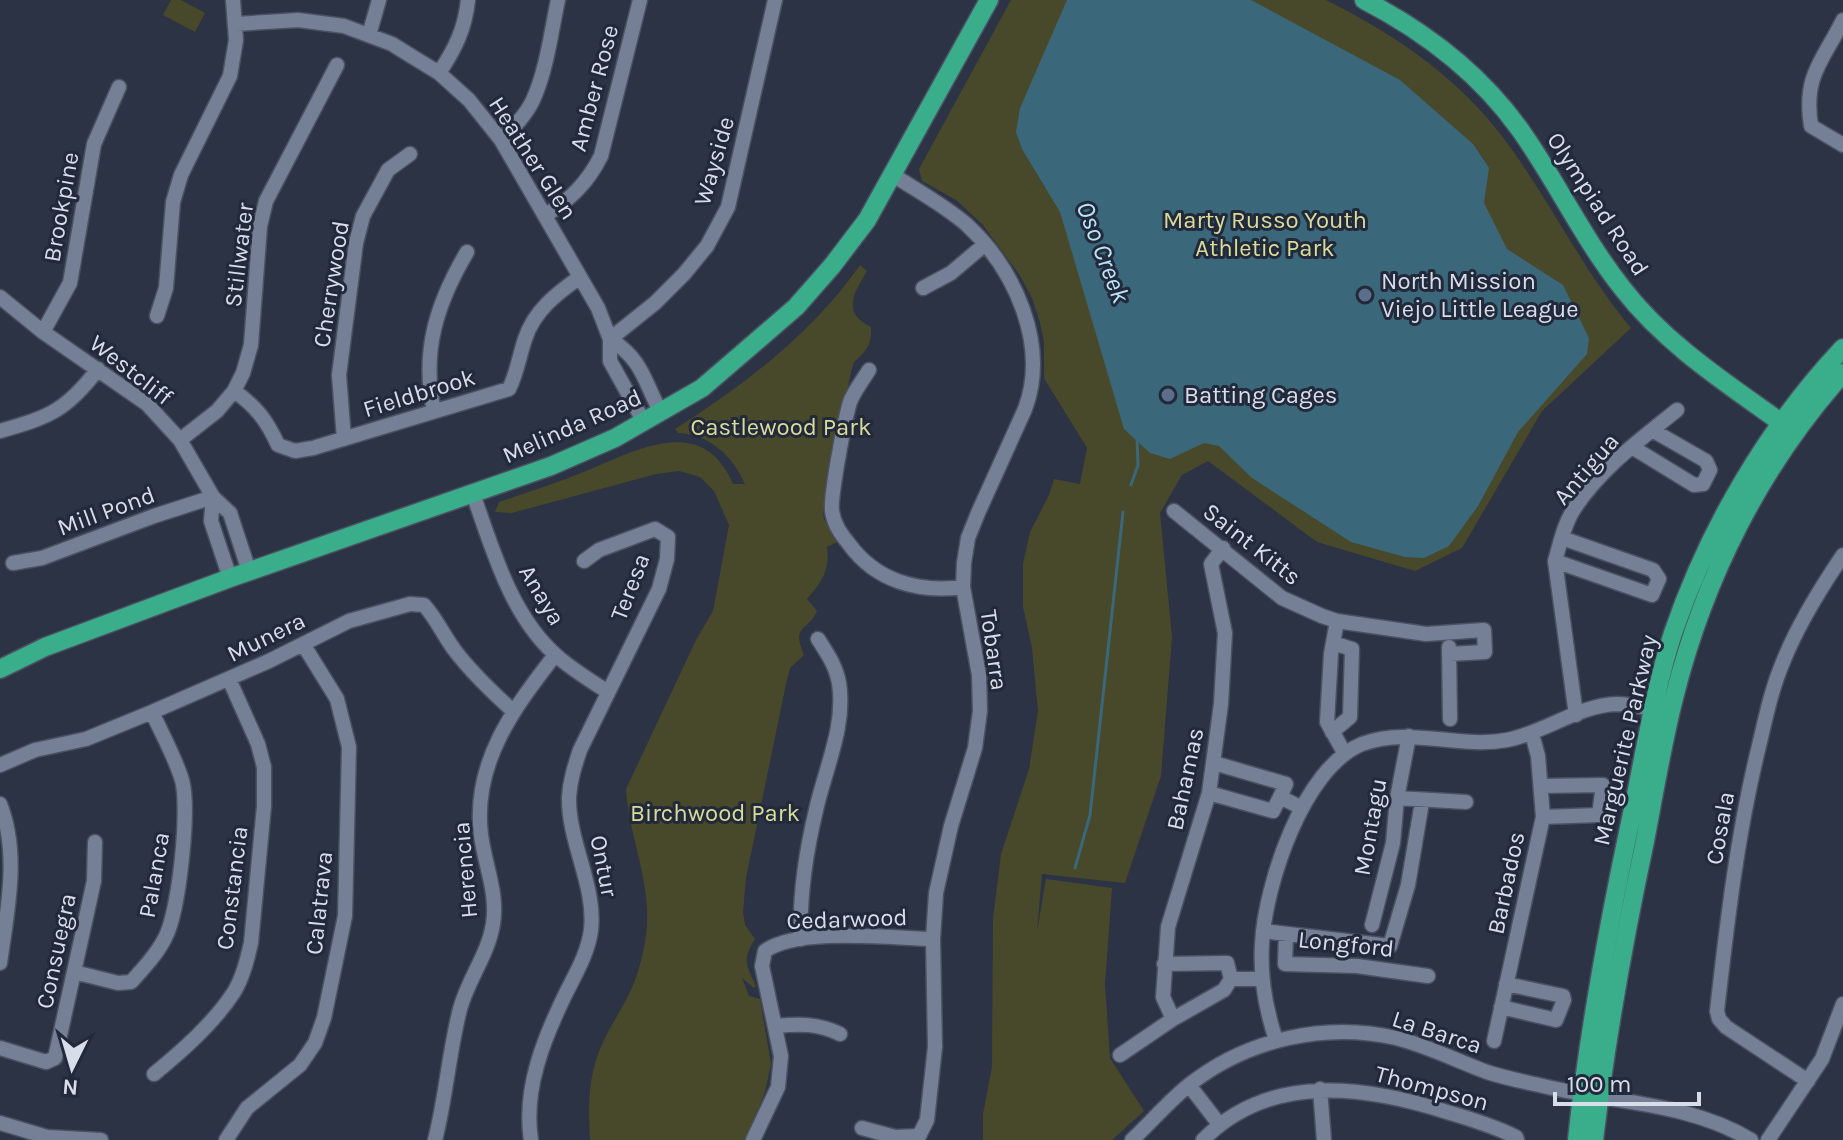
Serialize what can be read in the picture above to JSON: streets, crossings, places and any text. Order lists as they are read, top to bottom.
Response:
{
  "streets": {
    "main road": ["Olympiad Road", "Melinda Road", "Marguerite Parkway"],
    "street": [
      "Amber Rose",
      "Heather Glen",
      "Wayside",
      "Brookpine",
      "Stillwater",
      "Cherrywood",
      "Westcliff",
      "Fieldbrook",
      "Antigua",
      "Mill Pond",
      "Saint Kitts",
      "Teresa",
      "Anaya",
      "Munera",
      "Tobarra",
      "Bahamas",
      "Montagu",
      "Cosala",
      "Ontur",
      "Herencia",
      "Palanca",
      "Barbados",
      "Constancia",
      "Calatrava",
      "Cedarwood",
      "Longford",
      "Consuegra",
      "La Barca",
      "Thompson"
    ]
  },
  "crossings": [
    ["Amber Rose", "Heather Glen"],
    ["Heather Glen", "Wayside"],
    ["Heather Glen", "Fieldbrook"],
    ["Heather Glen", "Melinda Road"],
    ["Olympiad Road", "Marguerite Parkway"],
    ["Brookpine", "Westcliff"],
    ["Stillwater", "Westcliff"],
    ["Stillwater", "Fieldbrook"],
    ["Cherrywood", "Fieldbrook"],
    ["Westcliff", "Melinda Road"],
    ["Westcliff", "Mill Pond"],
    ["Melinda Road", "Anaya"],
    ["Melinda Road", "Tobarra"],
    ["Saint Kitts", "Bahamas"],
    ["Teresa", "Anaya"],
    ["Teresa", "Ontur"],
    ["Anaya", "Ontur"],
    ["Anaya", "Herencia"],
    ["Munera", "Herencia"],
    ["Munera", "Palanca"],
    ["Munera", "Constancia"],
    ["Munera", "Calatrava"],
    ["Tobarra", "Cedarwood"],
    ["Marguerite Parkway", "La Barca"],
    ["Palanca", "Consuegra"]
  ],
  "water": ["Oso Creek"],
  "parks": ["Marty Russo Youth Athletic Park", "Castlewood Park", "Birchwood Park"],
  "places": ["North Mission Viejo Little League", "Batting Cages"],
  "scale_bar": "100 m",
  "north": "bottom"
}
